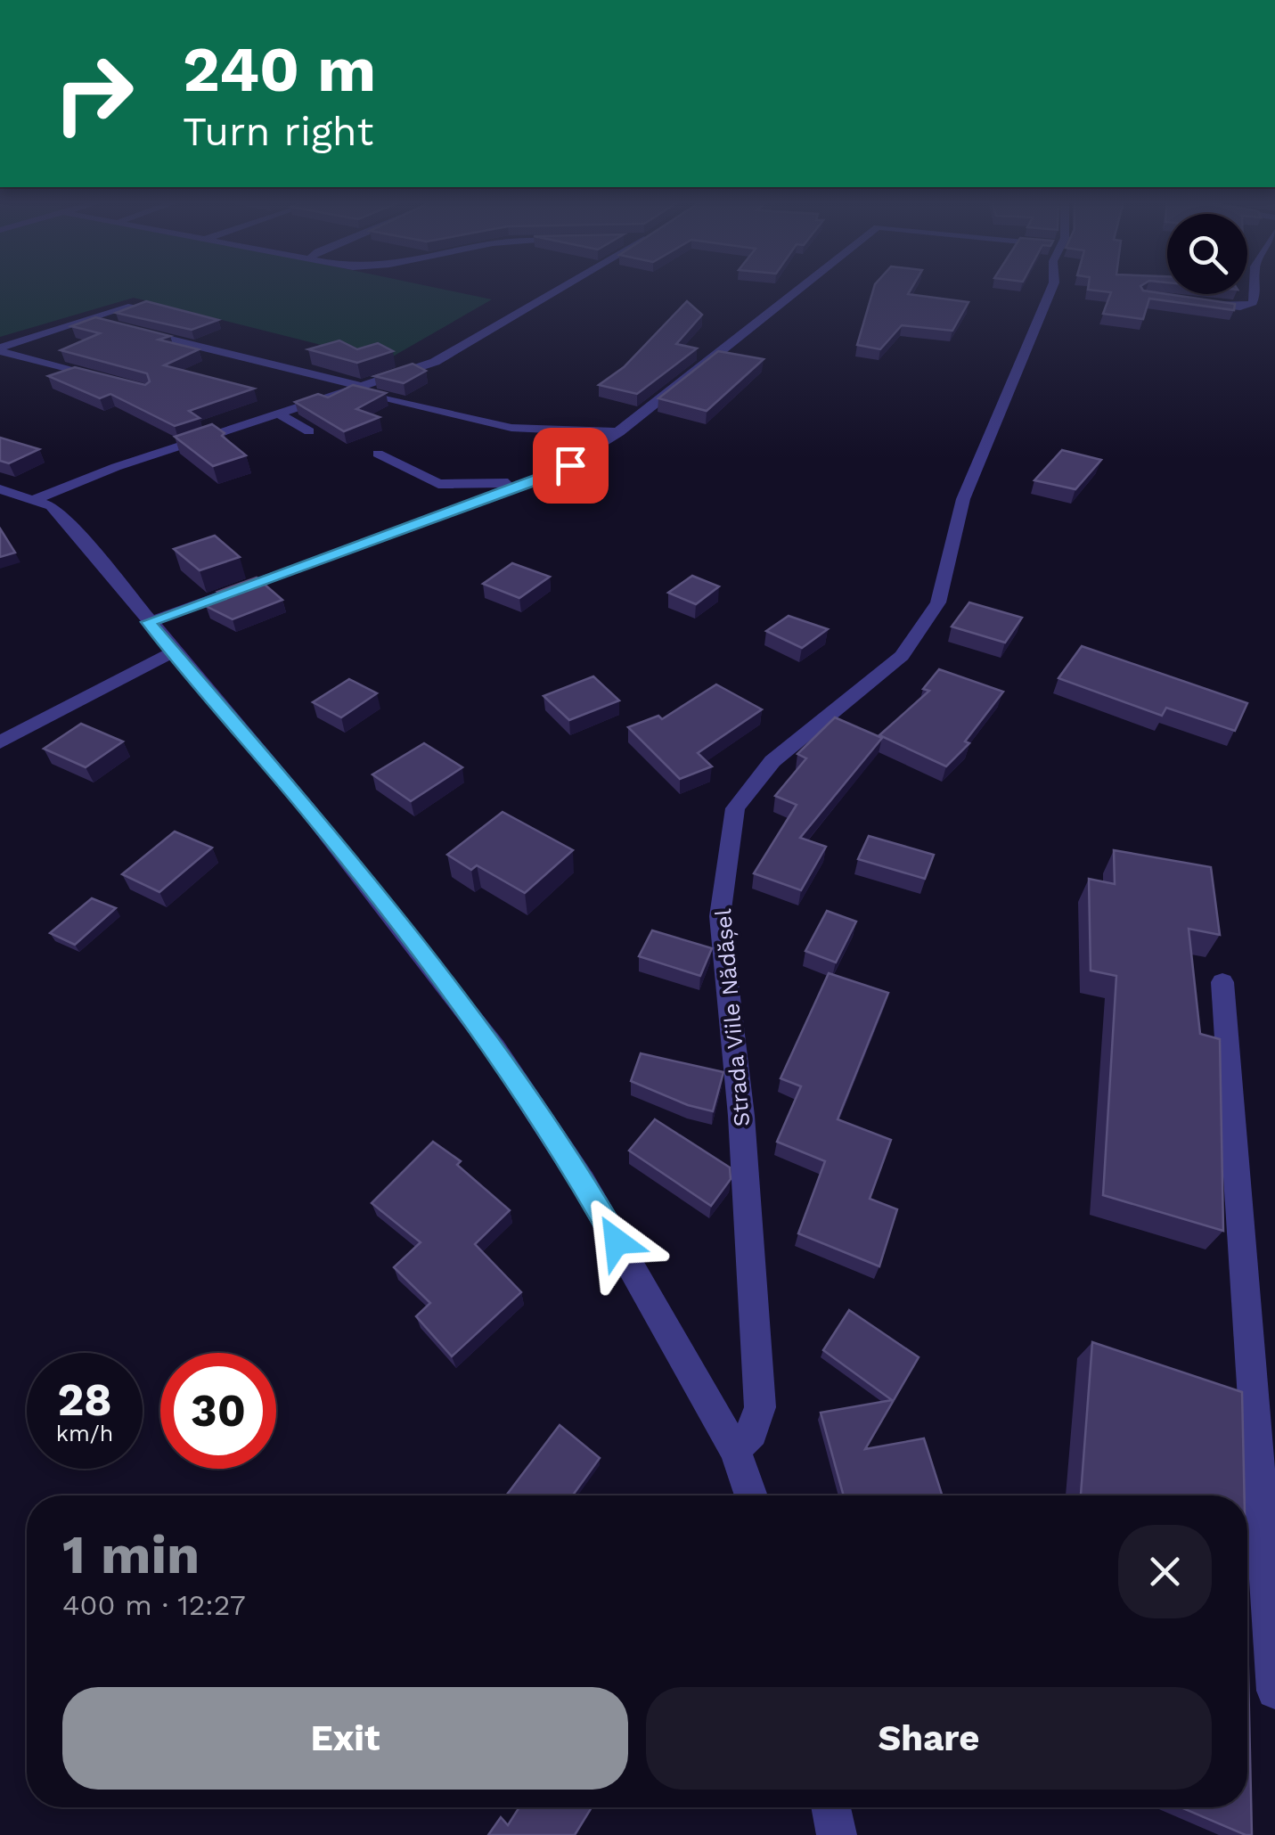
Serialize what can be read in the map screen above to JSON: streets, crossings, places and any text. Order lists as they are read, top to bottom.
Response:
{
  "streets": {
    "street": ["Strada Viile Nădășel"]
  },
  "page": {
    "turn": ["240 m", "Turn right"],
    "speed": "28 km/h",
    "limit": "30",
    "heading": ["1 min", "400 m · 12:27"],
    "buttons": ["Exit", "Share"]
  }
}
